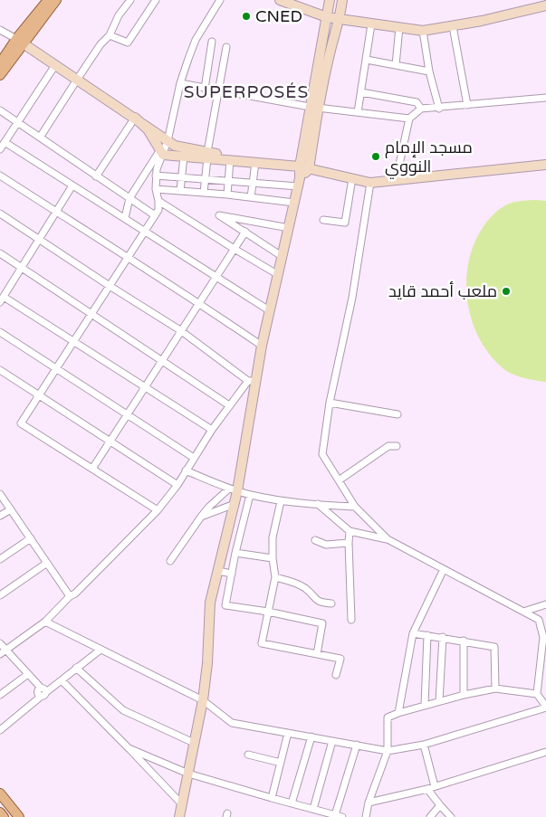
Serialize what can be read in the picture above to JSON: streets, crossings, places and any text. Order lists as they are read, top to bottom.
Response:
{
  "districts": ["SUPERPOSÉS"],
  "places": ["CNED", "مسجد الإمام النووي", "ملعب أحمد قايد"]
}
